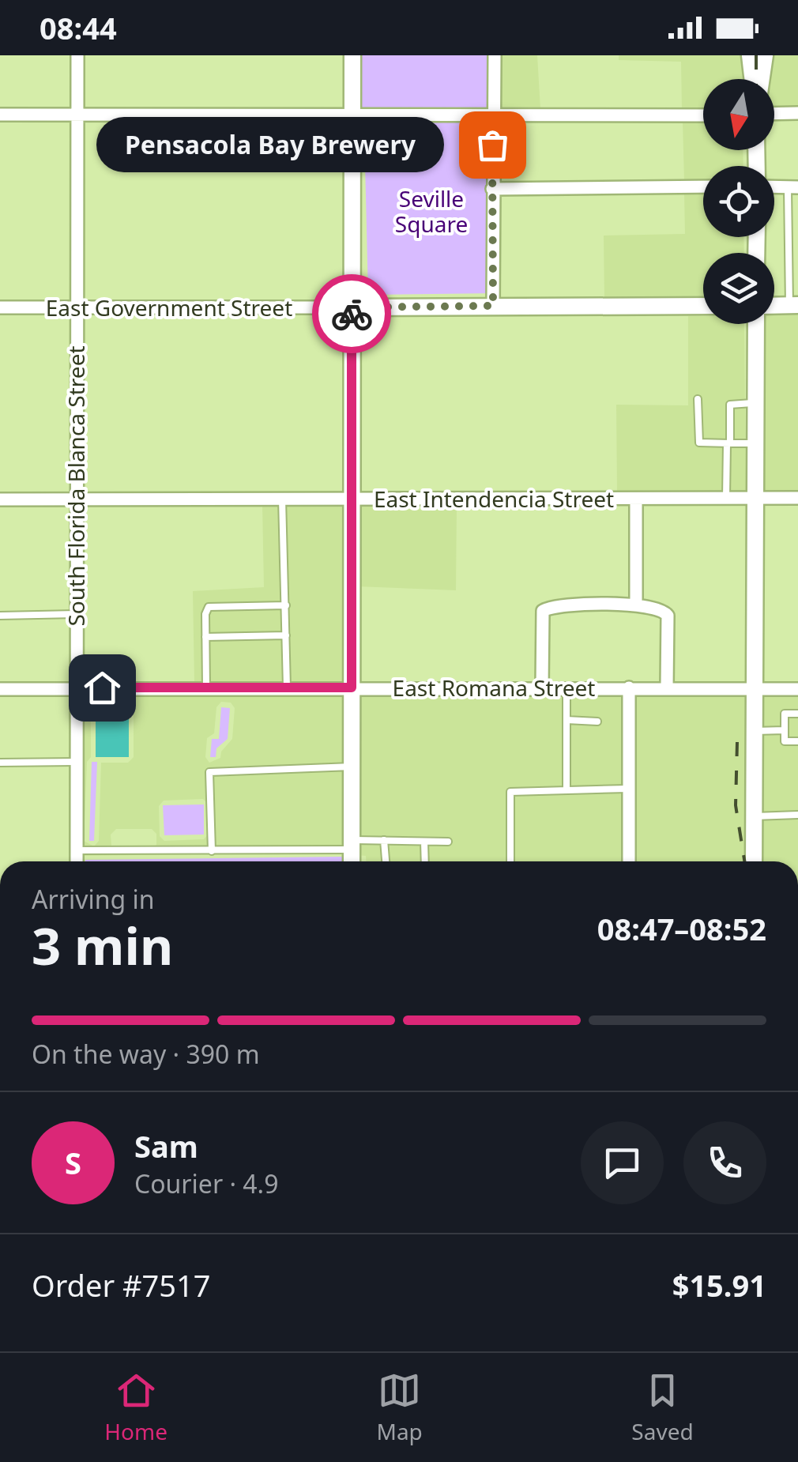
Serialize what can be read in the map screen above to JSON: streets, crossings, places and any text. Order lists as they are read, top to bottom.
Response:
{
  "streets": {
    "street": [
      "East Government Street",
      "South Florida Blanca Street",
      "East Intendencia Street",
      "East Romana Street"
    ]
  },
  "crossings": [
    ["East Government Street", "South Florida Blanca Street"],
    ["South Florida Blanca Street", "East Intendencia Street"],
    ["South Florida Blanca Street", "East Romana Street"]
  ],
  "parks": ["Seville Square"],
  "places": ["Pensacola Bay Brewery"],
  "north": "bottom",
  "page": {
    "status": "08:44",
    "bubble": "Pensacola Bay Brewery",
    "heading": ["3 min", "Arriving in", "08:47–08:52"],
    "panel": [
      "Sam",
      "Courier · 4.9",
      "Order #7517",
      "$15.91"
    ],
    "bar": "On the way · 390 m",
    "round": "S",
    "tabs": ["Home", "Map", "Saved"]
  }
}
